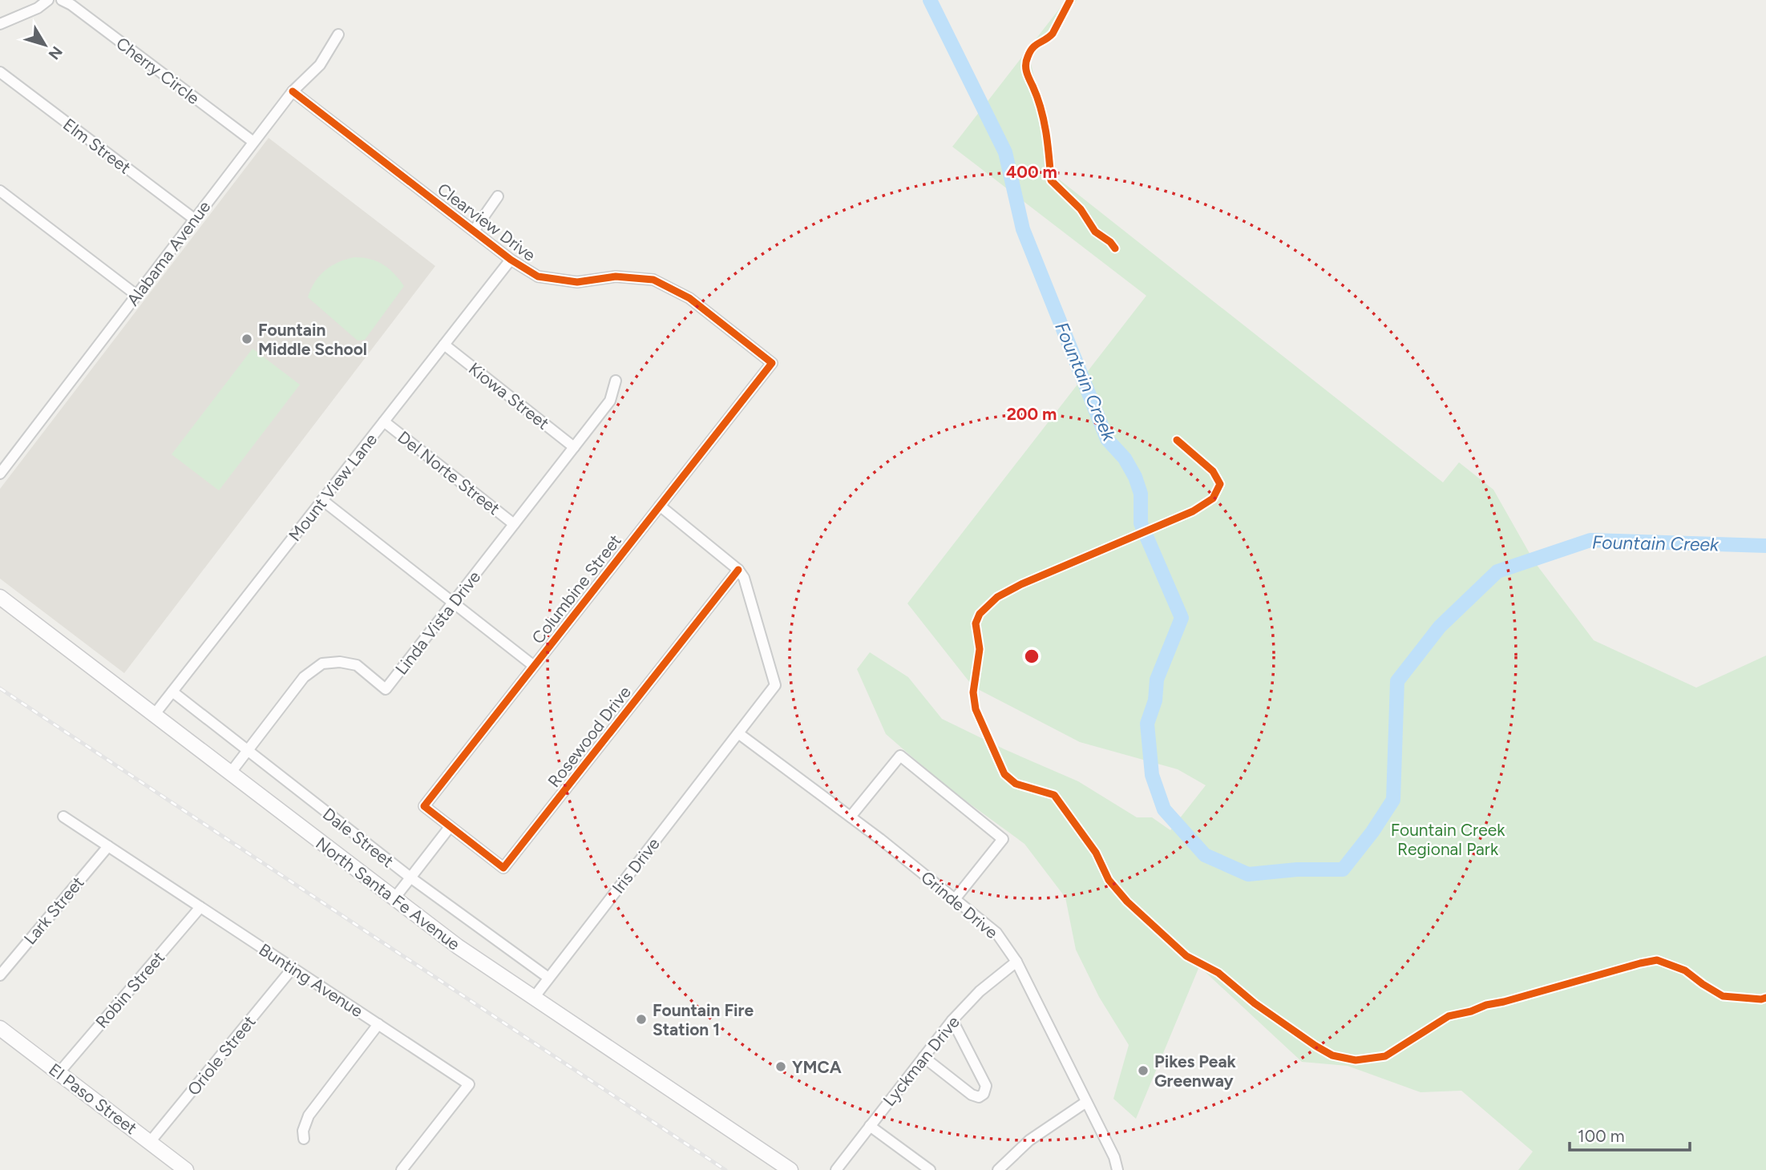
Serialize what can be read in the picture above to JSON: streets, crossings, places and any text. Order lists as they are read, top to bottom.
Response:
{
  "streets": {
    "main road": ["North Santa Fe Avenue", "El Paso Street"],
    "street": [
      "Cherry Circle",
      "Elm Street",
      "Clearview Drive",
      "Alabama Avenue",
      "Kiowa Street",
      "Del Norte Street",
      "Mount View Lane",
      "Columbine Street",
      "Linda Vista Drive",
      "Rosewood Drive",
      "Dale Street",
      "Iris Drive",
      "Grinde Drive",
      "Lark Street",
      "Bunting Avenue",
      "Robin Street",
      "Oriole Street",
      "Lyckman Drive"
    ]
  },
  "crossings": [
    ["Cherry Circle", "Alabama Avenue"],
    ["Elm Street", "Alabama Avenue"],
    ["Clearview Drive", "Alabama Avenue"],
    ["Clearview Drive", "Mount View Lane"],
    ["Clearview Drive", "Columbine Street"],
    ["Kiowa Street", "Mount View Lane"],
    ["Kiowa Street", "Linda Vista Drive"],
    ["Del Norte Street", "Mount View Lane"],
    ["Del Norte Street", "Linda Vista Drive"],
    ["Mount View Lane", "Dale Street"],
    ["Mount View Lane", "North Santa Fe Avenue"],
    ["Columbine Street", "Rosewood Drive"],
    ["Linda Vista Drive", "Dale Street"],
    ["Linda Vista Drive", "North Santa Fe Avenue"],
    ["Dale Street", "Iris Drive"],
    ["Iris Drive", "North Santa Fe Avenue"],
    ["Iris Drive", "Grinde Drive"],
    ["Grinde Drive", "Lyckman Drive"],
    ["Lark Street", "Bunting Avenue"],
    ["Bunting Avenue", "Robin Street"],
    ["Bunting Avenue", "Oriole Street"],
    ["Robin Street", "El Paso Street"],
    ["Oriole Street", "El Paso Street"]
  ],
  "water": ["Fountain Creek"],
  "parks": ["Fountain Creek Regional Park"],
  "places": [
    "Fountain Middle School",
    "Fountain Fire Station 1",
    "YMCA",
    "Pikes Peak Greenway"
  ],
  "scale_bar": "100 m",
  "north": "bottom right",
  "rings": ["400 m", "200 m"]
}
